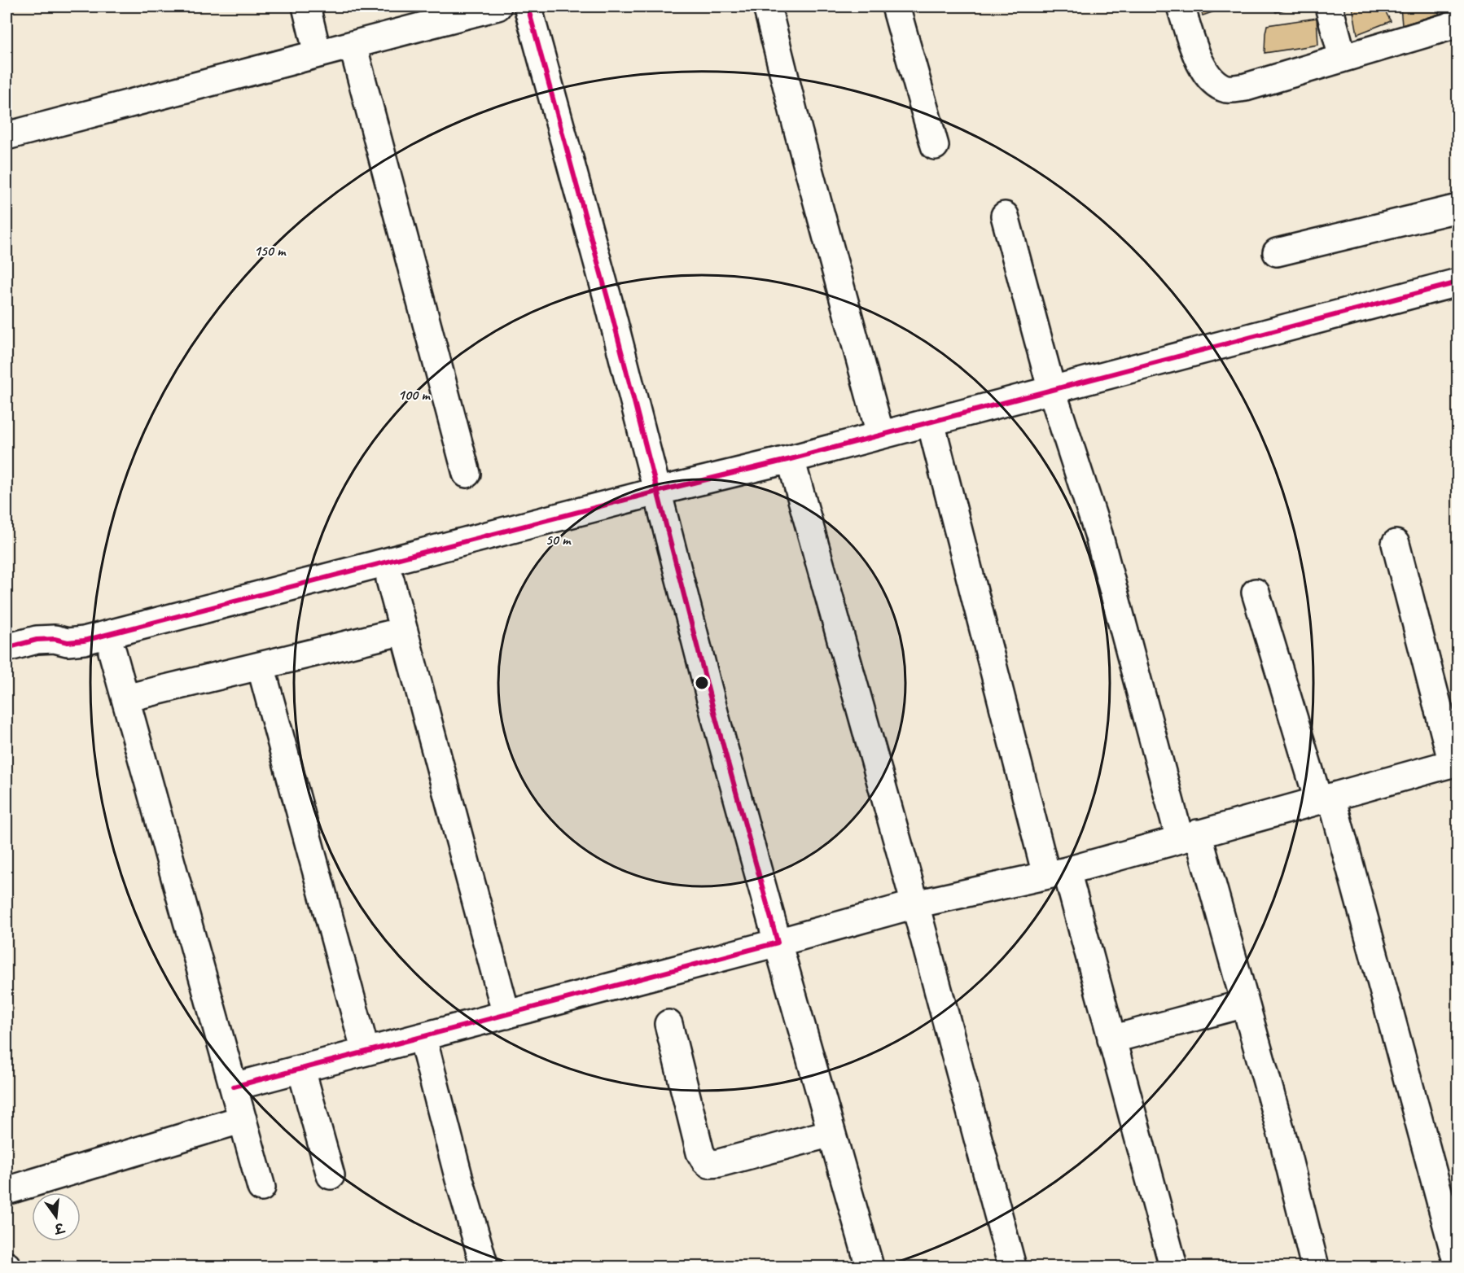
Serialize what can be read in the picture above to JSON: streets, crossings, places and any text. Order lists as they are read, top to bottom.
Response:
{
  "north": "bottom",
  "rings": ["150 m", "100 m", "50 m"]
}
